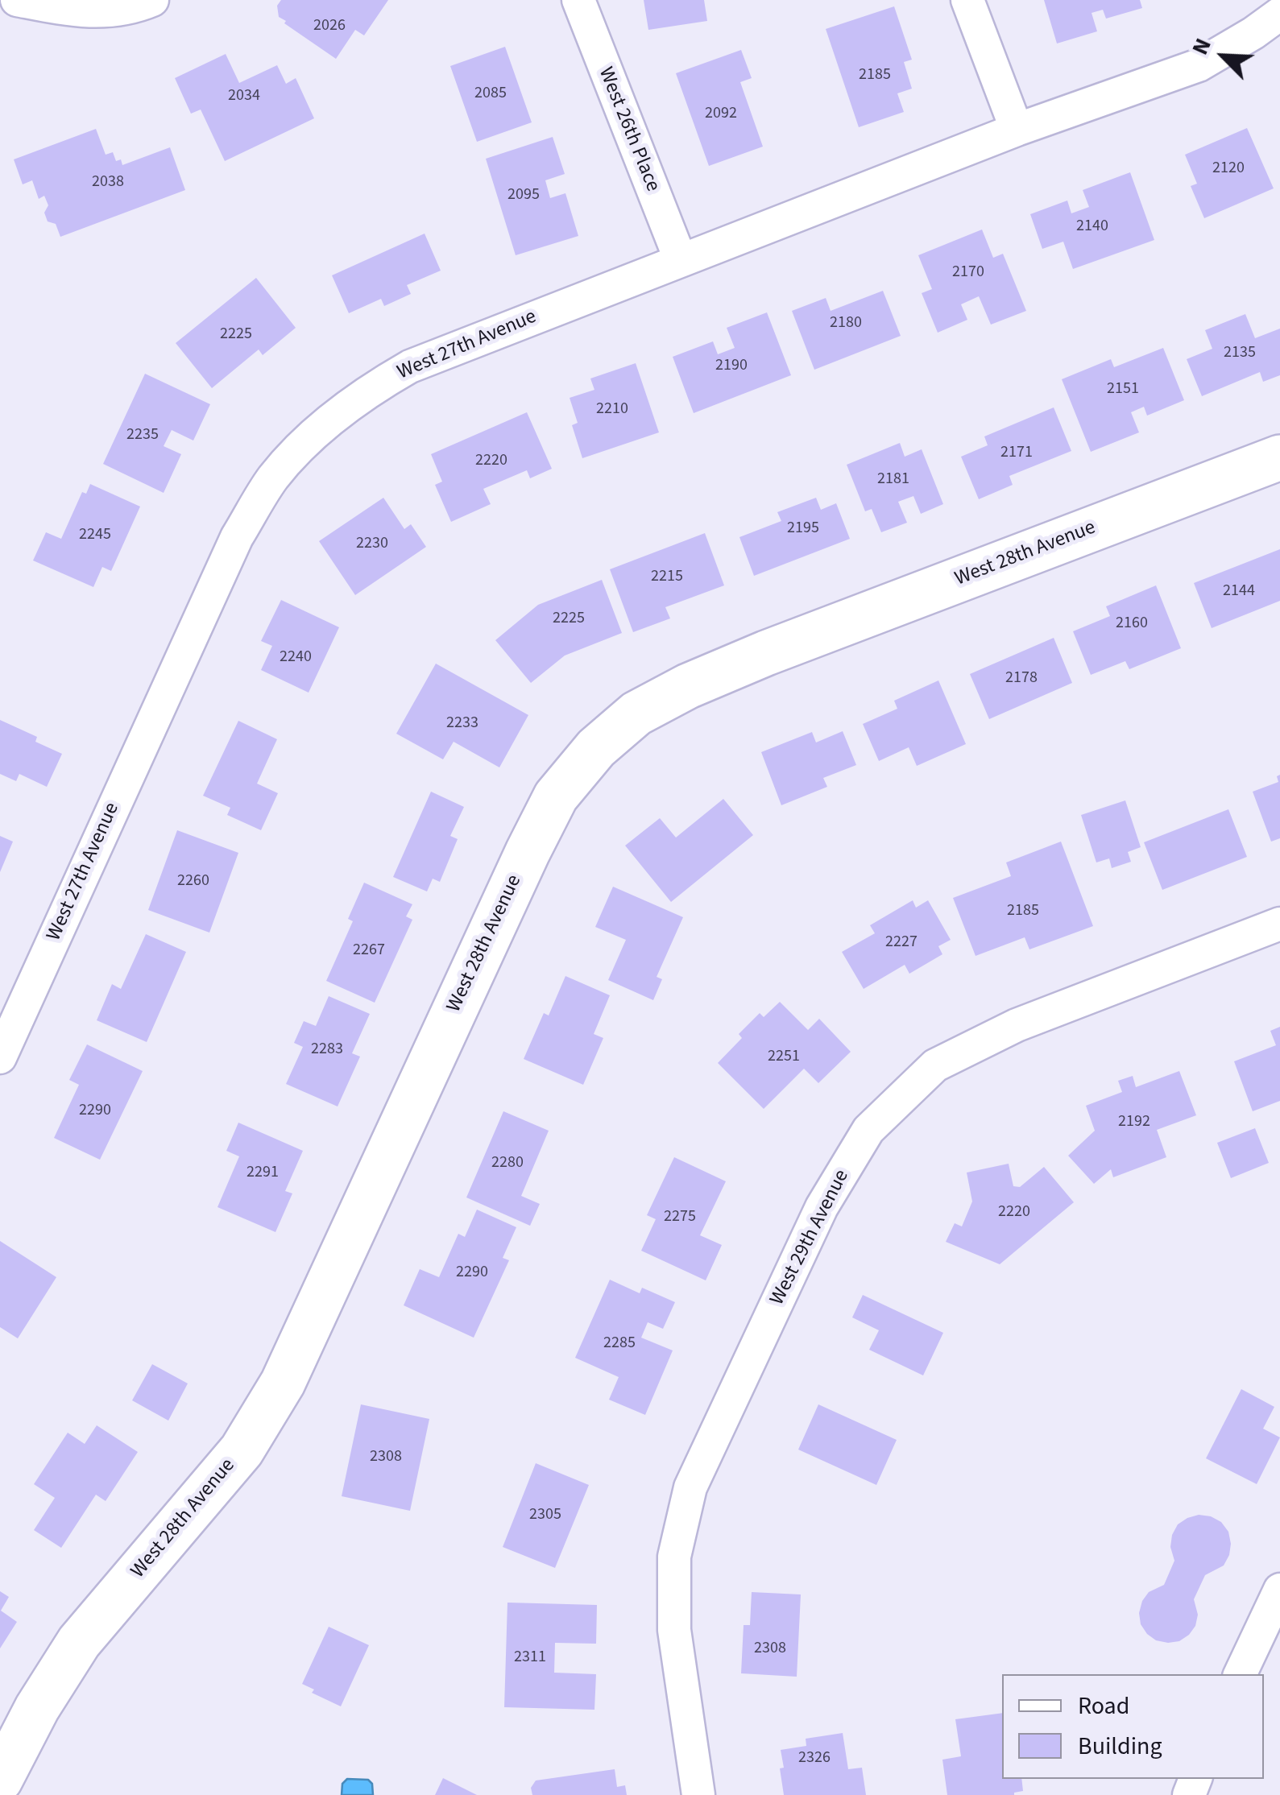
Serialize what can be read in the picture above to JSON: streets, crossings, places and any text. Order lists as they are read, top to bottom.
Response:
{
  "streets": {
    "street": [
      "West 26th Place",
      "West 27th Avenue",
      "West 28th Avenue",
      "West 29th Avenue"
    ]
  },
  "crossings": [
    ["West 26th Place", "West 27th Avenue"]
  ],
  "house_numbers": [
    "2026",
    "2185",
    "2085",
    "2034",
    "2092",
    "2120",
    "2038",
    "2095",
    "2140",
    "2170",
    "2180",
    "2225",
    "2135",
    "2190",
    "2151",
    "2210",
    "2235",
    "2171",
    "2220",
    "2181",
    "2195",
    "2245",
    "2230",
    "2215",
    "2144",
    "2225",
    "2160",
    "2240",
    "2178",
    "2233",
    "2260",
    "2185",
    "2227",
    "2267",
    "2283",
    "2251",
    "2290",
    "2192",
    "2280",
    "2291",
    "2220",
    "2275",
    "2290",
    "2285",
    "2308",
    "2305",
    "2308",
    "2311",
    "2326"
  ],
  "legend": ["Road", "Building"],
  "north": "top left"
}
